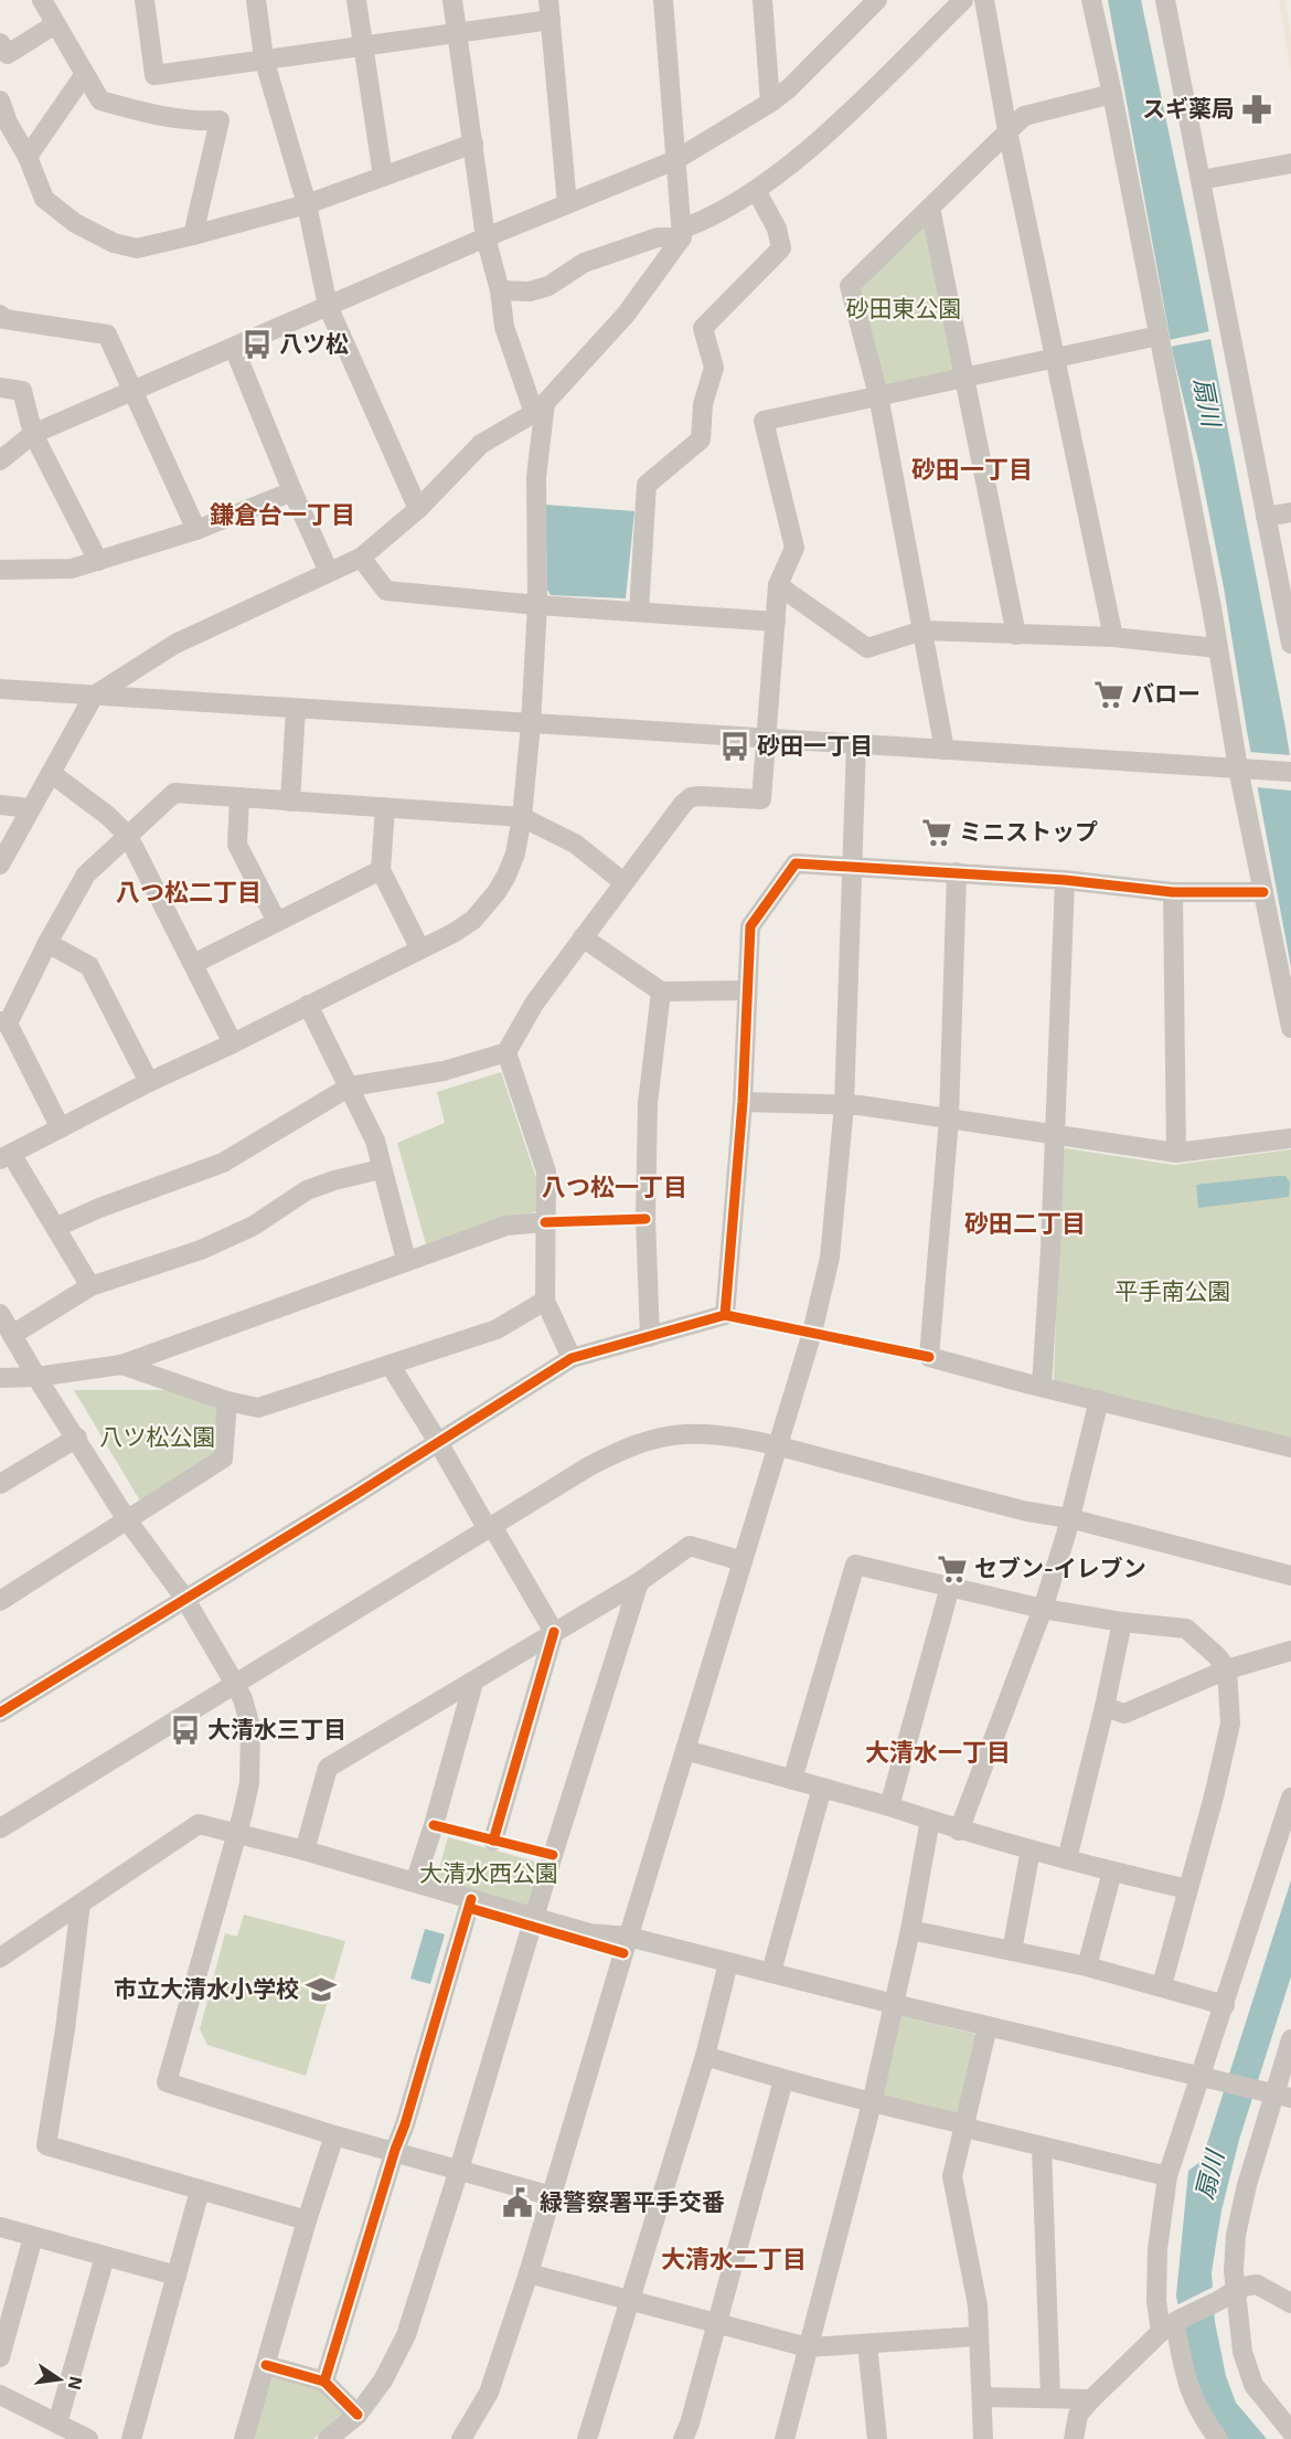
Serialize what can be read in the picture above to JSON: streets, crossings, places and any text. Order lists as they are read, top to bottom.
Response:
{
  "districts": [
    "砂田一丁目",
    "鎌倉台一丁目",
    "八つ松二丁目",
    "八つ松一丁目",
    "砂田二丁目",
    "大清水一丁目",
    "大清水二丁目"
  ],
  "water": ["扇川"],
  "parks": [
    "砂田東公園",
    "平手南公園",
    "八ツ松公園",
    "大清水西公園"
  ],
  "places": {
    "pharmacy": ["スギ薬局"],
    "bus stop": ["八ツ松", "砂田一丁目", "大清水三丁目"],
    "supermarket": ["バロー", "ミニストップ", "セブン-イレブン"],
    "school or university": ["市立大清水小学校"],
    "public building": ["緑警察署平手交番"]
  },
  "north": "right"
}
